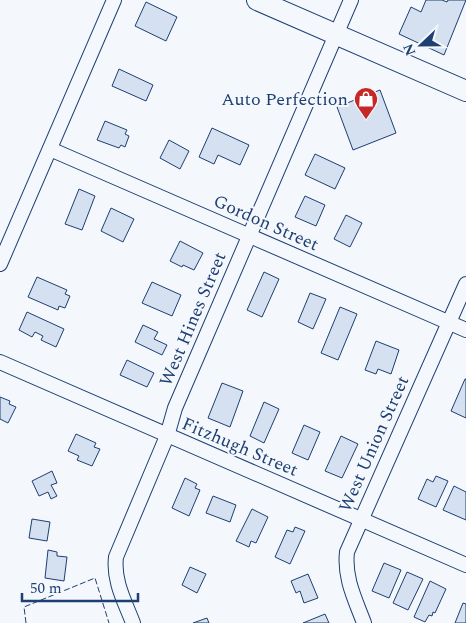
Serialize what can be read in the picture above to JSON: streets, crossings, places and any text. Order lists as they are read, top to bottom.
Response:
{
  "streets": {
    "street": [
      "Gordon Street",
      "West Hines Street",
      "West Union Street",
      "Fitzhugh Street"
    ]
  },
  "crossings": [
    ["Gordon Street", "West Hines Street"],
    ["Gordon Street", "West Union Street"],
    ["West Hines Street", "Fitzhugh Street"],
    ["West Union Street", "Fitzhugh Street"]
  ],
  "places": {
    "shop": ["Auto Perfection"]
  },
  "scale_bar": "50 m",
  "north": "left"
}
